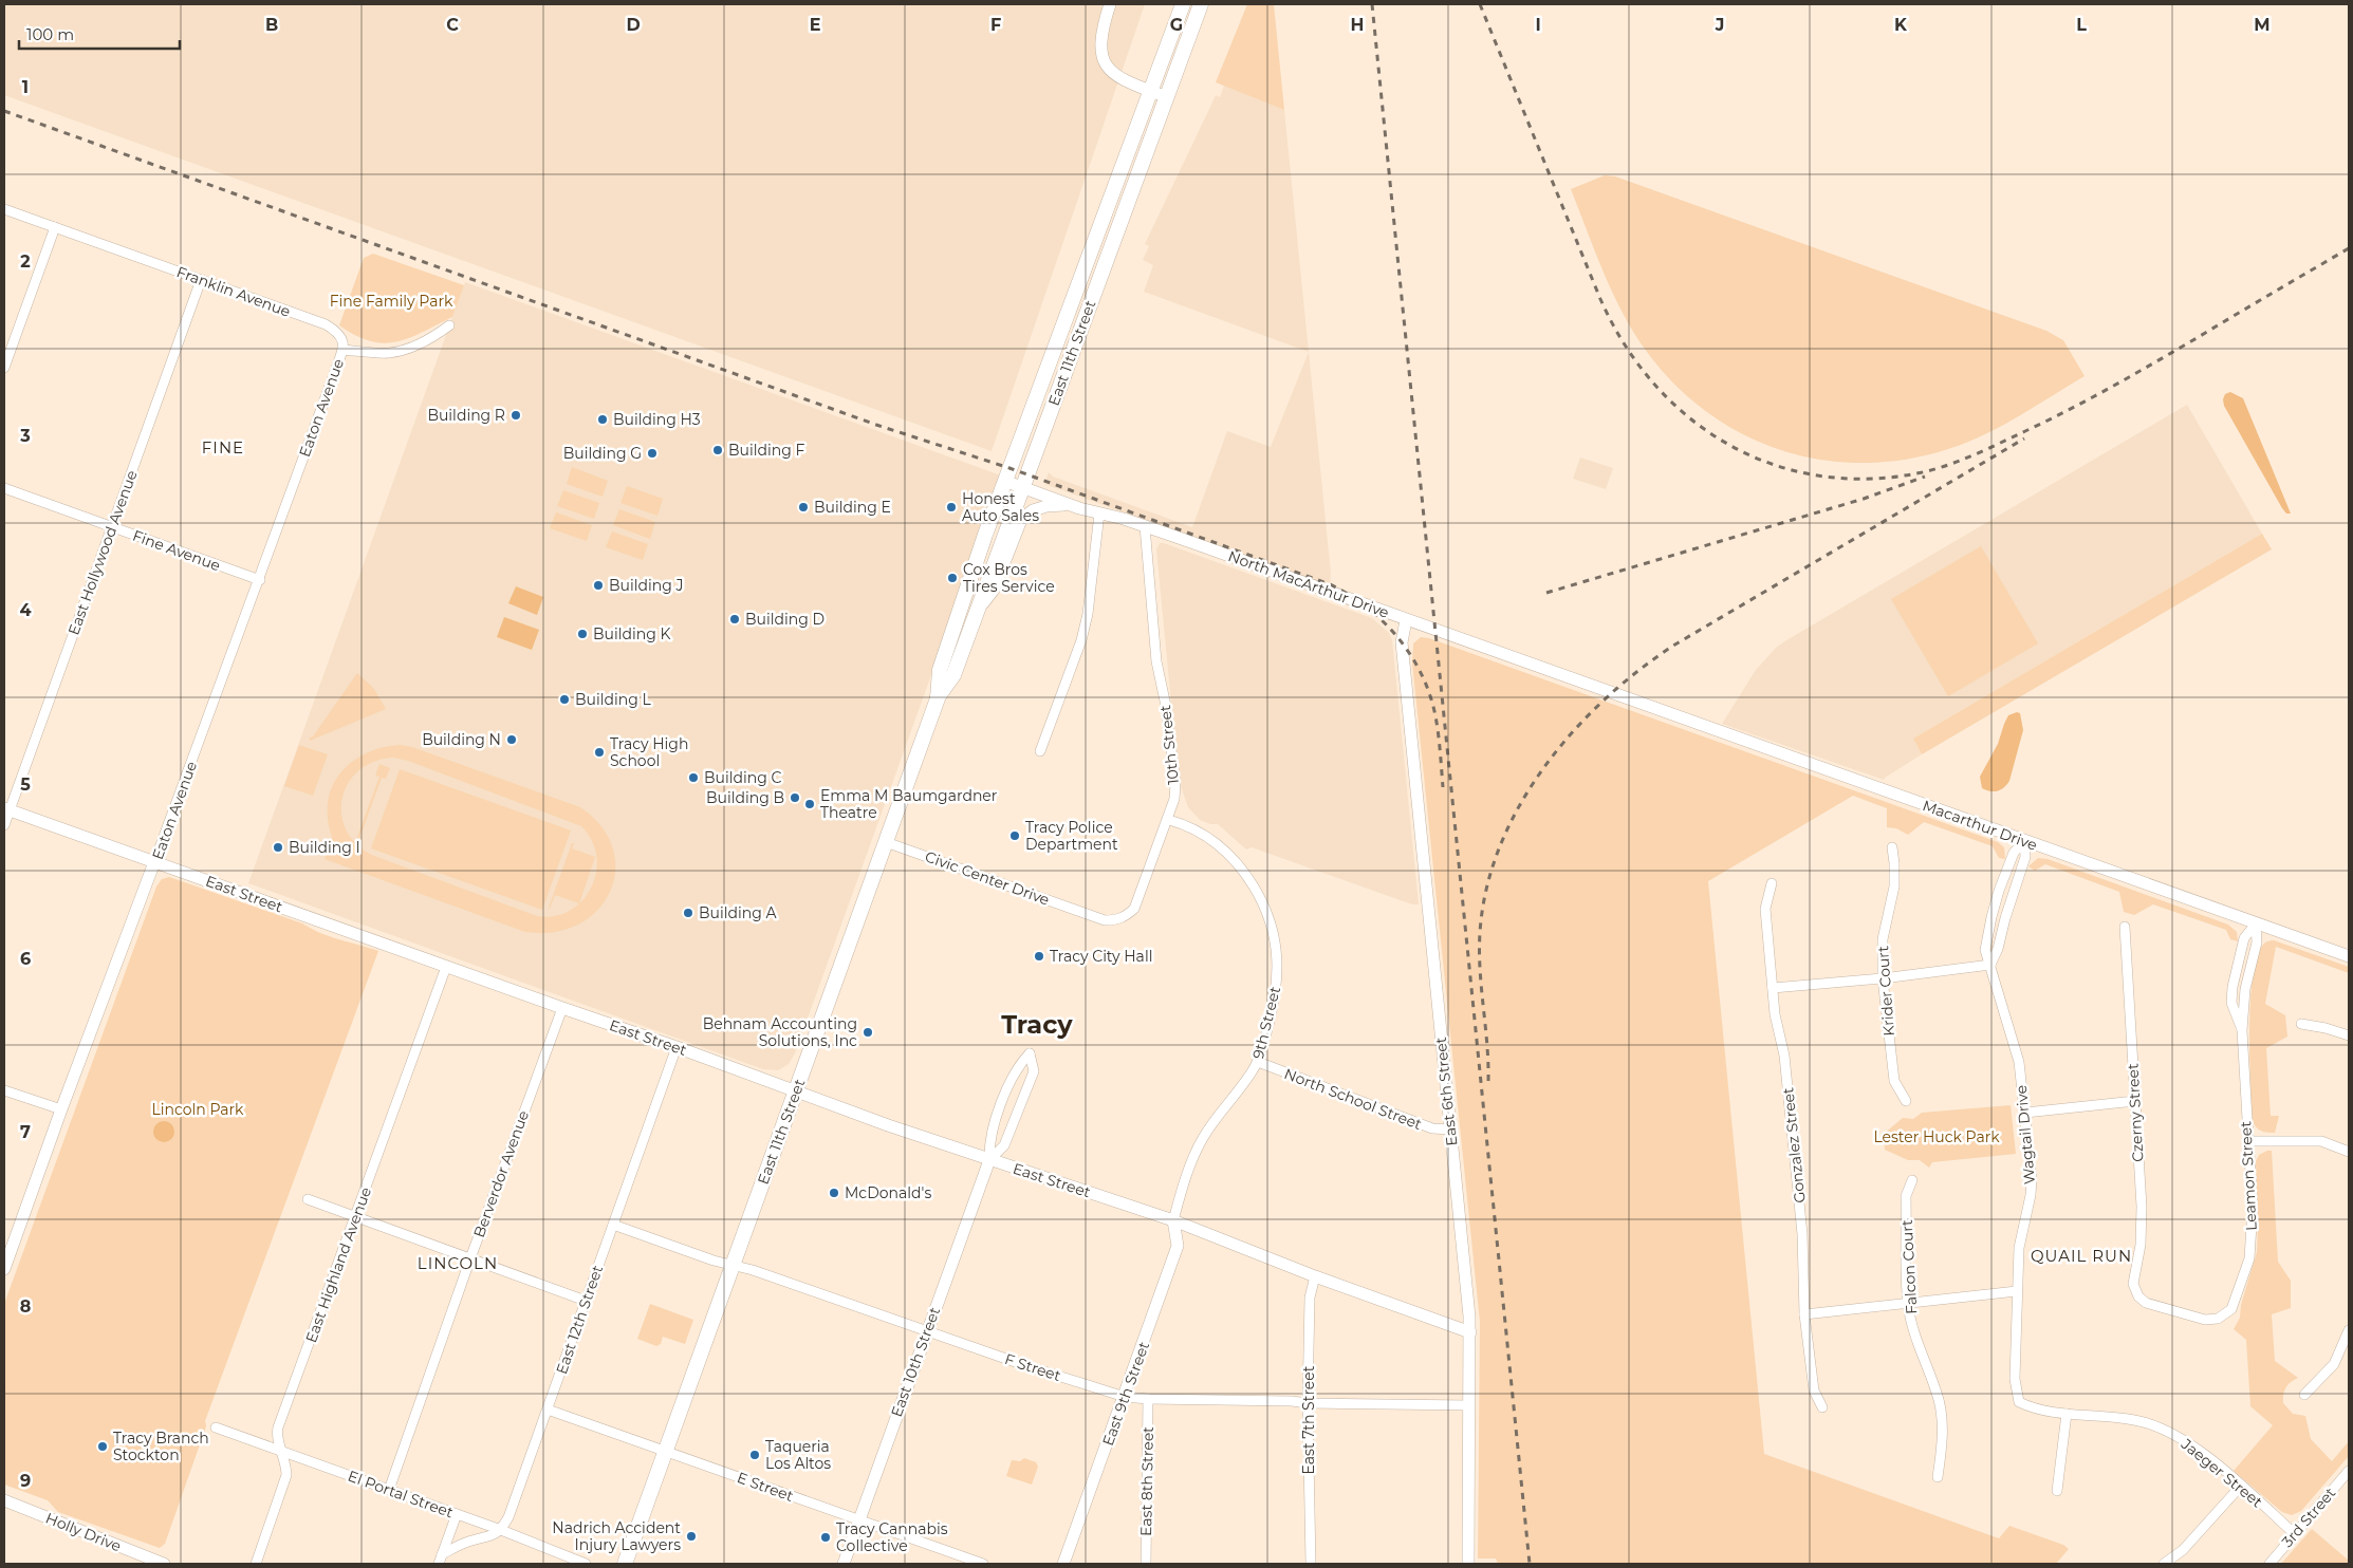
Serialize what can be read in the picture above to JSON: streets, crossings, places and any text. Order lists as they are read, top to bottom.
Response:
{
  "streets": {
    "main road": ["East 11th Street"],
    "street": [
      "Franklin Avenue",
      "Eaton Avenue",
      "Fine Avenue",
      "East Hollywood Avenue",
      "North MacArthur Drive",
      "10th Street",
      "Macarthur Drive",
      "Civic Center Drive",
      "East Street",
      "Krider Court",
      "9th Street",
      "East 6th Street",
      "North School Street",
      "Czerny Street",
      "Wagtail Drive",
      "Gonzalez Street",
      "Berverdor Avenue",
      "Leamon Street",
      "East Highland Avenue",
      "Falcon Court",
      "East 12th Street",
      "East 10th Street",
      "F Street",
      "East 9th Street",
      "East 7th Street",
      "Jaeger Street",
      "East 8th Street",
      "E Street",
      "El Portal Street",
      "3rd Street",
      "Holly Drive"
    ]
  },
  "crossings": [
    ["Franklin Avenue", "Eaton Avenue"],
    ["Franklin Avenue", "East Hollywood Avenue"],
    ["East 11th Street", "North MacArthur Drive"],
    ["East 11th Street", "Civic Center Drive"],
    ["East 11th Street", "East Street"],
    ["East 11th Street", "F Street"],
    ["East 11th Street", "E Street"],
    ["Eaton Avenue", "Fine Avenue"],
    ["Eaton Avenue", "East Street"],
    ["Fine Avenue", "East Hollywood Avenue"],
    ["East Hollywood Avenue", "East Street"],
    ["North MacArthur Drive", "10th Street"],
    ["North MacArthur Drive", "Macarthur Drive"],
    ["North MacArthur Drive", "East 6th Street"],
    ["10th Street", "Civic Center Drive"],
    ["10th Street", "9th Street"],
    ["Macarthur Drive", "Wagtail Drive"],
    ["Macarthur Drive", "Leamon Street"],
    ["East Street", "9th Street"],
    ["East Street", "East 6th Street"],
    ["East Street", "Berverdor Avenue"],
    ["East Street", "East Highland Avenue"],
    ["East Street", "East 12th Street"],
    ["East Street", "East 10th Street"],
    ["East Street", "East 9th Street"],
    ["East Street", "East 7th Street"],
    ["9th Street", "North School Street"],
    ["9th Street", "East 9th Street"],
    ["East 6th Street", "North School Street"],
    ["East 6th Street", "F Street"],
    ["Czerny Street", "Leamon Street"],
    ["Wagtail Drive", "Jaeger Street"],
    ["Berverdor Avenue", "El Portal Street"],
    ["East Highland Avenue", "El Portal Street"],
    ["East 12th Street", "F Street"],
    ["East 12th Street", "E Street"],
    ["East 12th Street", "El Portal Street"],
    ["East 10th Street", "F Street"],
    ["East 10th Street", "E Street"],
    ["F Street", "East 9th Street"],
    ["F Street", "East 7th Street"],
    ["F Street", "East 8th Street"],
    ["Jaeger Street", "3rd Street"]
  ],
  "districts": [
    "FINE",
    "Tracy",
    "QUAIL RUN",
    "LINCOLN"
  ],
  "parks": ["Fine Family Park", "Lincoln Park", "Lester Huck Park"],
  "places": [
    "Building R",
    "Building H3",
    "Building F",
    "Building G",
    "Building E",
    "Honest Auto Sales",
    "Cox Bros Tires Service",
    "Building J",
    "Building D",
    "Building K",
    "Building L",
    "Building N",
    "Tracy High School",
    "Building C",
    "Building B",
    "Emma M Baumgardner Theatre",
    "Tracy Police Department",
    "Building I",
    "Building A",
    "Tracy City Hall",
    "Behnam Accounting Solutions, Inc",
    "McDonald's",
    "Tracy Branch Stockton",
    "Taqueria Los Altos",
    "Nadrich Accident Injury Lawyers",
    "Tracy Cannabis Collective"
  ],
  "scale_bar": "100 m",
  "grid": {
    "columns": [
      "B",
      "C",
      "D",
      "E",
      "F",
      "G",
      "H",
      "I",
      "J",
      "K",
      "L",
      "M"
    ],
    "rows": [
      "1",
      "2",
      "3",
      "4",
      "5",
      "6",
      "7",
      "8",
      "9"
    ]
  }
}
